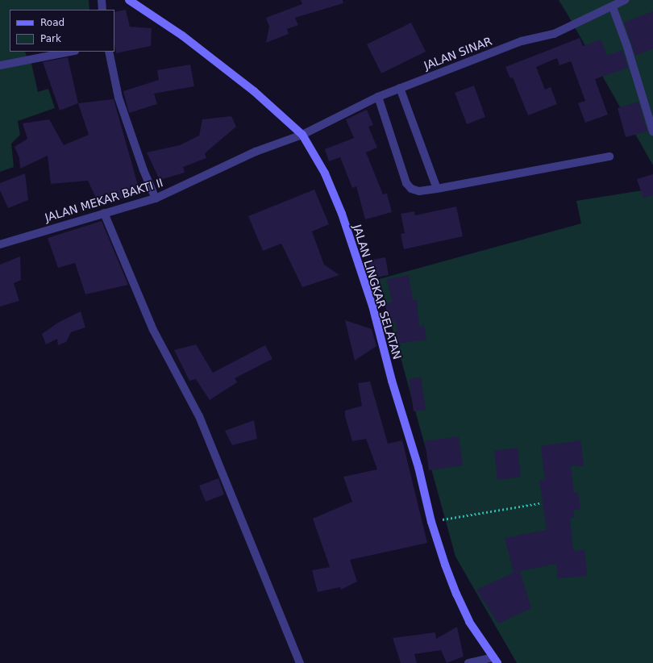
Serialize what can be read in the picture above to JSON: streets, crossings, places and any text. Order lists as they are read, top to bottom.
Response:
{
  "streets": {
    "street": ["JALAN SINAR", "JALAN MEKAR BAKTI II", "JALAN LINGKAR SELATAN"]
  },
  "crossings": [
    ["JALAN SINAR", "JALAN MEKAR BAKTI II"],
    ["JALAN SINAR", "JALAN LINGKAR SELATAN"],
    ["JALAN MEKAR BAKTI II", "JALAN LINGKAR SELATAN"]
  ],
  "legend": ["Road", "Park"]
}
